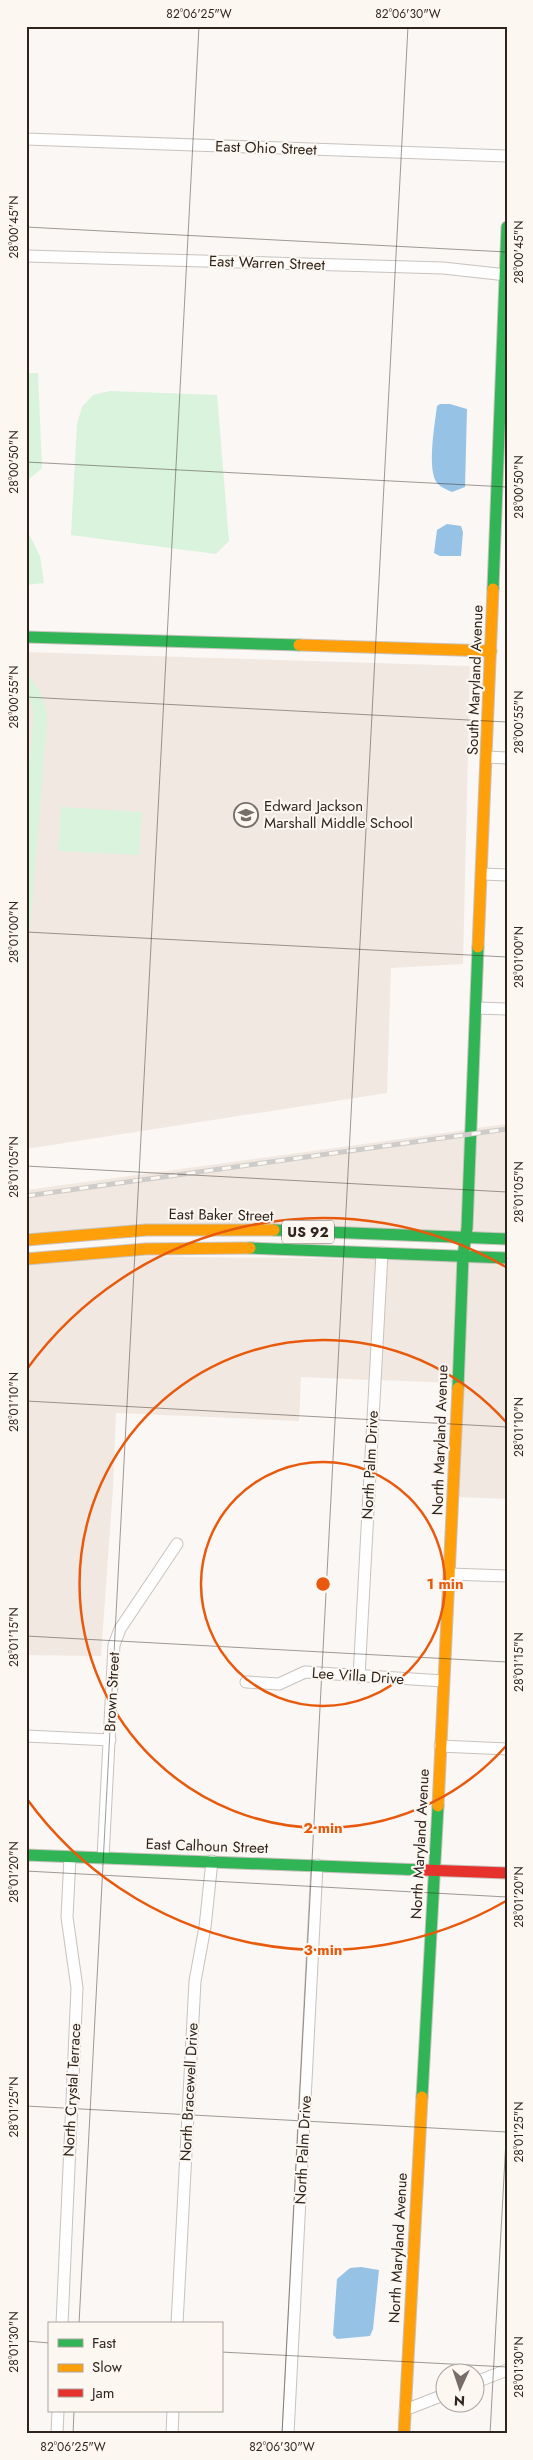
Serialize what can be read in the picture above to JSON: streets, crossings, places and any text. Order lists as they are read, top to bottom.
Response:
{
  "streets": {
    "street": [
      "East Ohio Street",
      "East Warren Street",
      "South Maryland Avenue",
      "East Baker Street",
      "US 92",
      "North Maryland Avenue",
      "North Palm Drive",
      "Lee Villa Drive",
      "Brown Street",
      "East Calhoun Street",
      "North Crystal Terrace",
      "North Bracewell Drive"
    ]
  },
  "crossings": [
    ["East Warren Street", "South Maryland Avenue"],
    ["South Maryland Avenue", "East Baker Street"],
    ["South Maryland Avenue", "North Maryland Avenue"],
    ["East Baker Street", "North Maryland Avenue"],
    ["US 92", "North Maryland Avenue"],
    ["US 92", "North Palm Drive"],
    ["North Maryland Avenue", "Lee Villa Drive"],
    ["North Maryland Avenue", "East Calhoun Street"],
    ["North Palm Drive", "Lee Villa Drive"],
    ["North Palm Drive", "East Calhoun Street"],
    ["Brown Street", "East Calhoun Street"],
    ["East Calhoun Street", "North Crystal Terrace"],
    ["East Calhoun Street", "North Bracewell Drive"]
  ],
  "places": {
    "school or university": ["Edward Jackson Marshall Middle School"]
  },
  "legend": ["Fast", "Slow", "Jam"],
  "north": "bottom",
  "coordinates": [
    "82°06'25\"W",
    "82°06'30\"W",
    "28°00'45\"N",
    "28°00'50\"N",
    "28°00'55\"N",
    "28°01'00\"N",
    "28°01'05\"N",
    "28°01'10\"N",
    "28°01'15\"N",
    "28°01'20\"N",
    "28°01'25\"N",
    "28°01'30\"N"
  ],
  "rings": ["1 min", "2 min", "3 min"]
}
